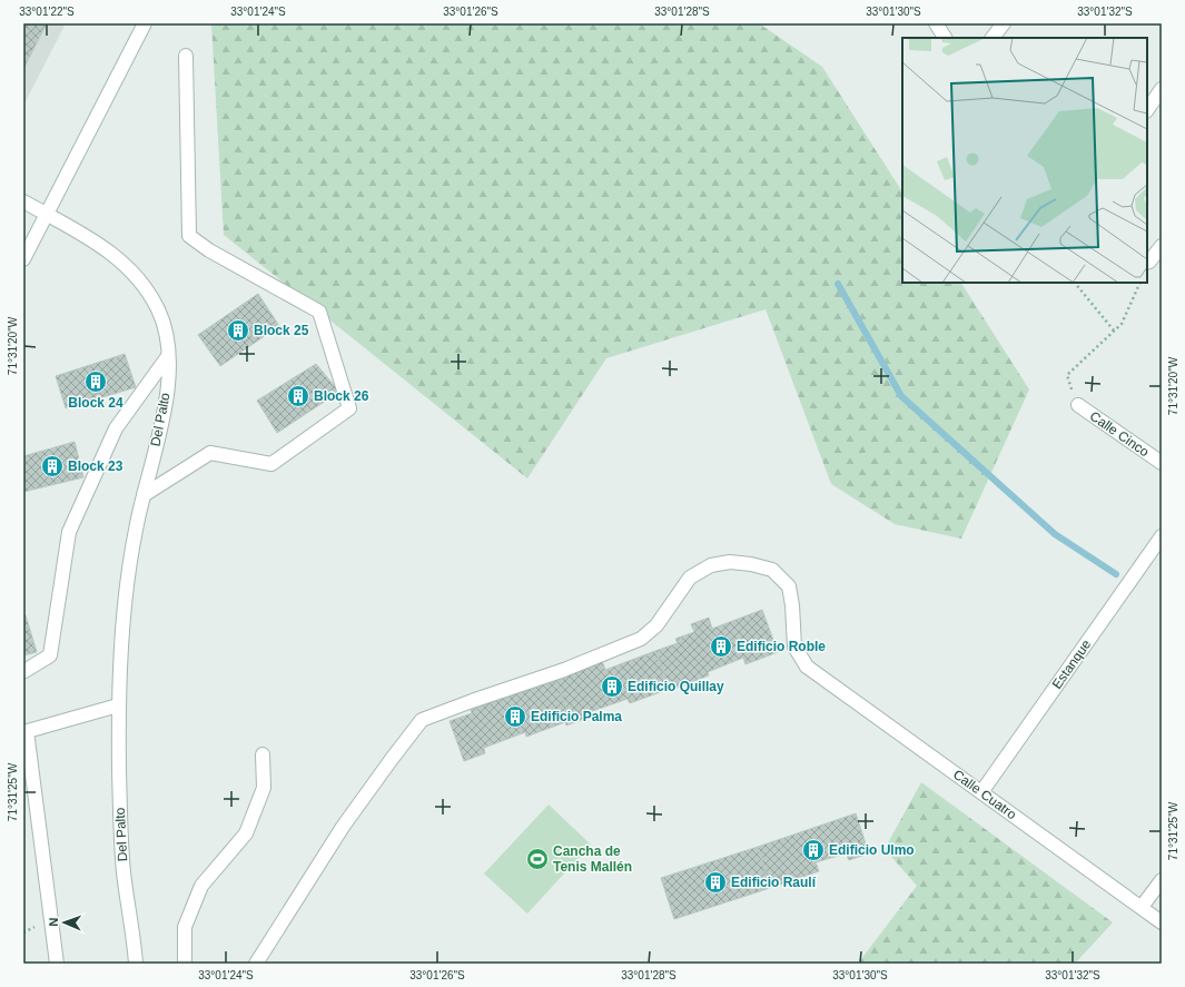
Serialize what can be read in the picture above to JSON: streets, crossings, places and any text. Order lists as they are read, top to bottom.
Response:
{
  "streets": {
    "street": [
      "Del Palto",
      "Calle Cinco",
      "Estanque",
      "Calle Cuatro"
    ]
  },
  "crossings": [
    ["Estanque", "Calle Cuatro"]
  ],
  "places": {
    "building": [
      "Block 25",
      "Block 24",
      "Block 26",
      "Block 23",
      "Edificio Roble",
      "Edificio Quillay",
      "Edificio Palma",
      "Edificio Ulmo",
      "Edificio Raulí"
    ],
    "sports": ["Cancha de Tenis Mallén"]
  },
  "north": "left",
  "coordinates": [
    "33°01'22\"S",
    "33°01'24\"S",
    "33°01'26\"S",
    "33°01'28\"S",
    "33°01'30\"S",
    "33°01'32\"S",
    "71°31'20\"W",
    "71°31'25\"W"
  ]
}
